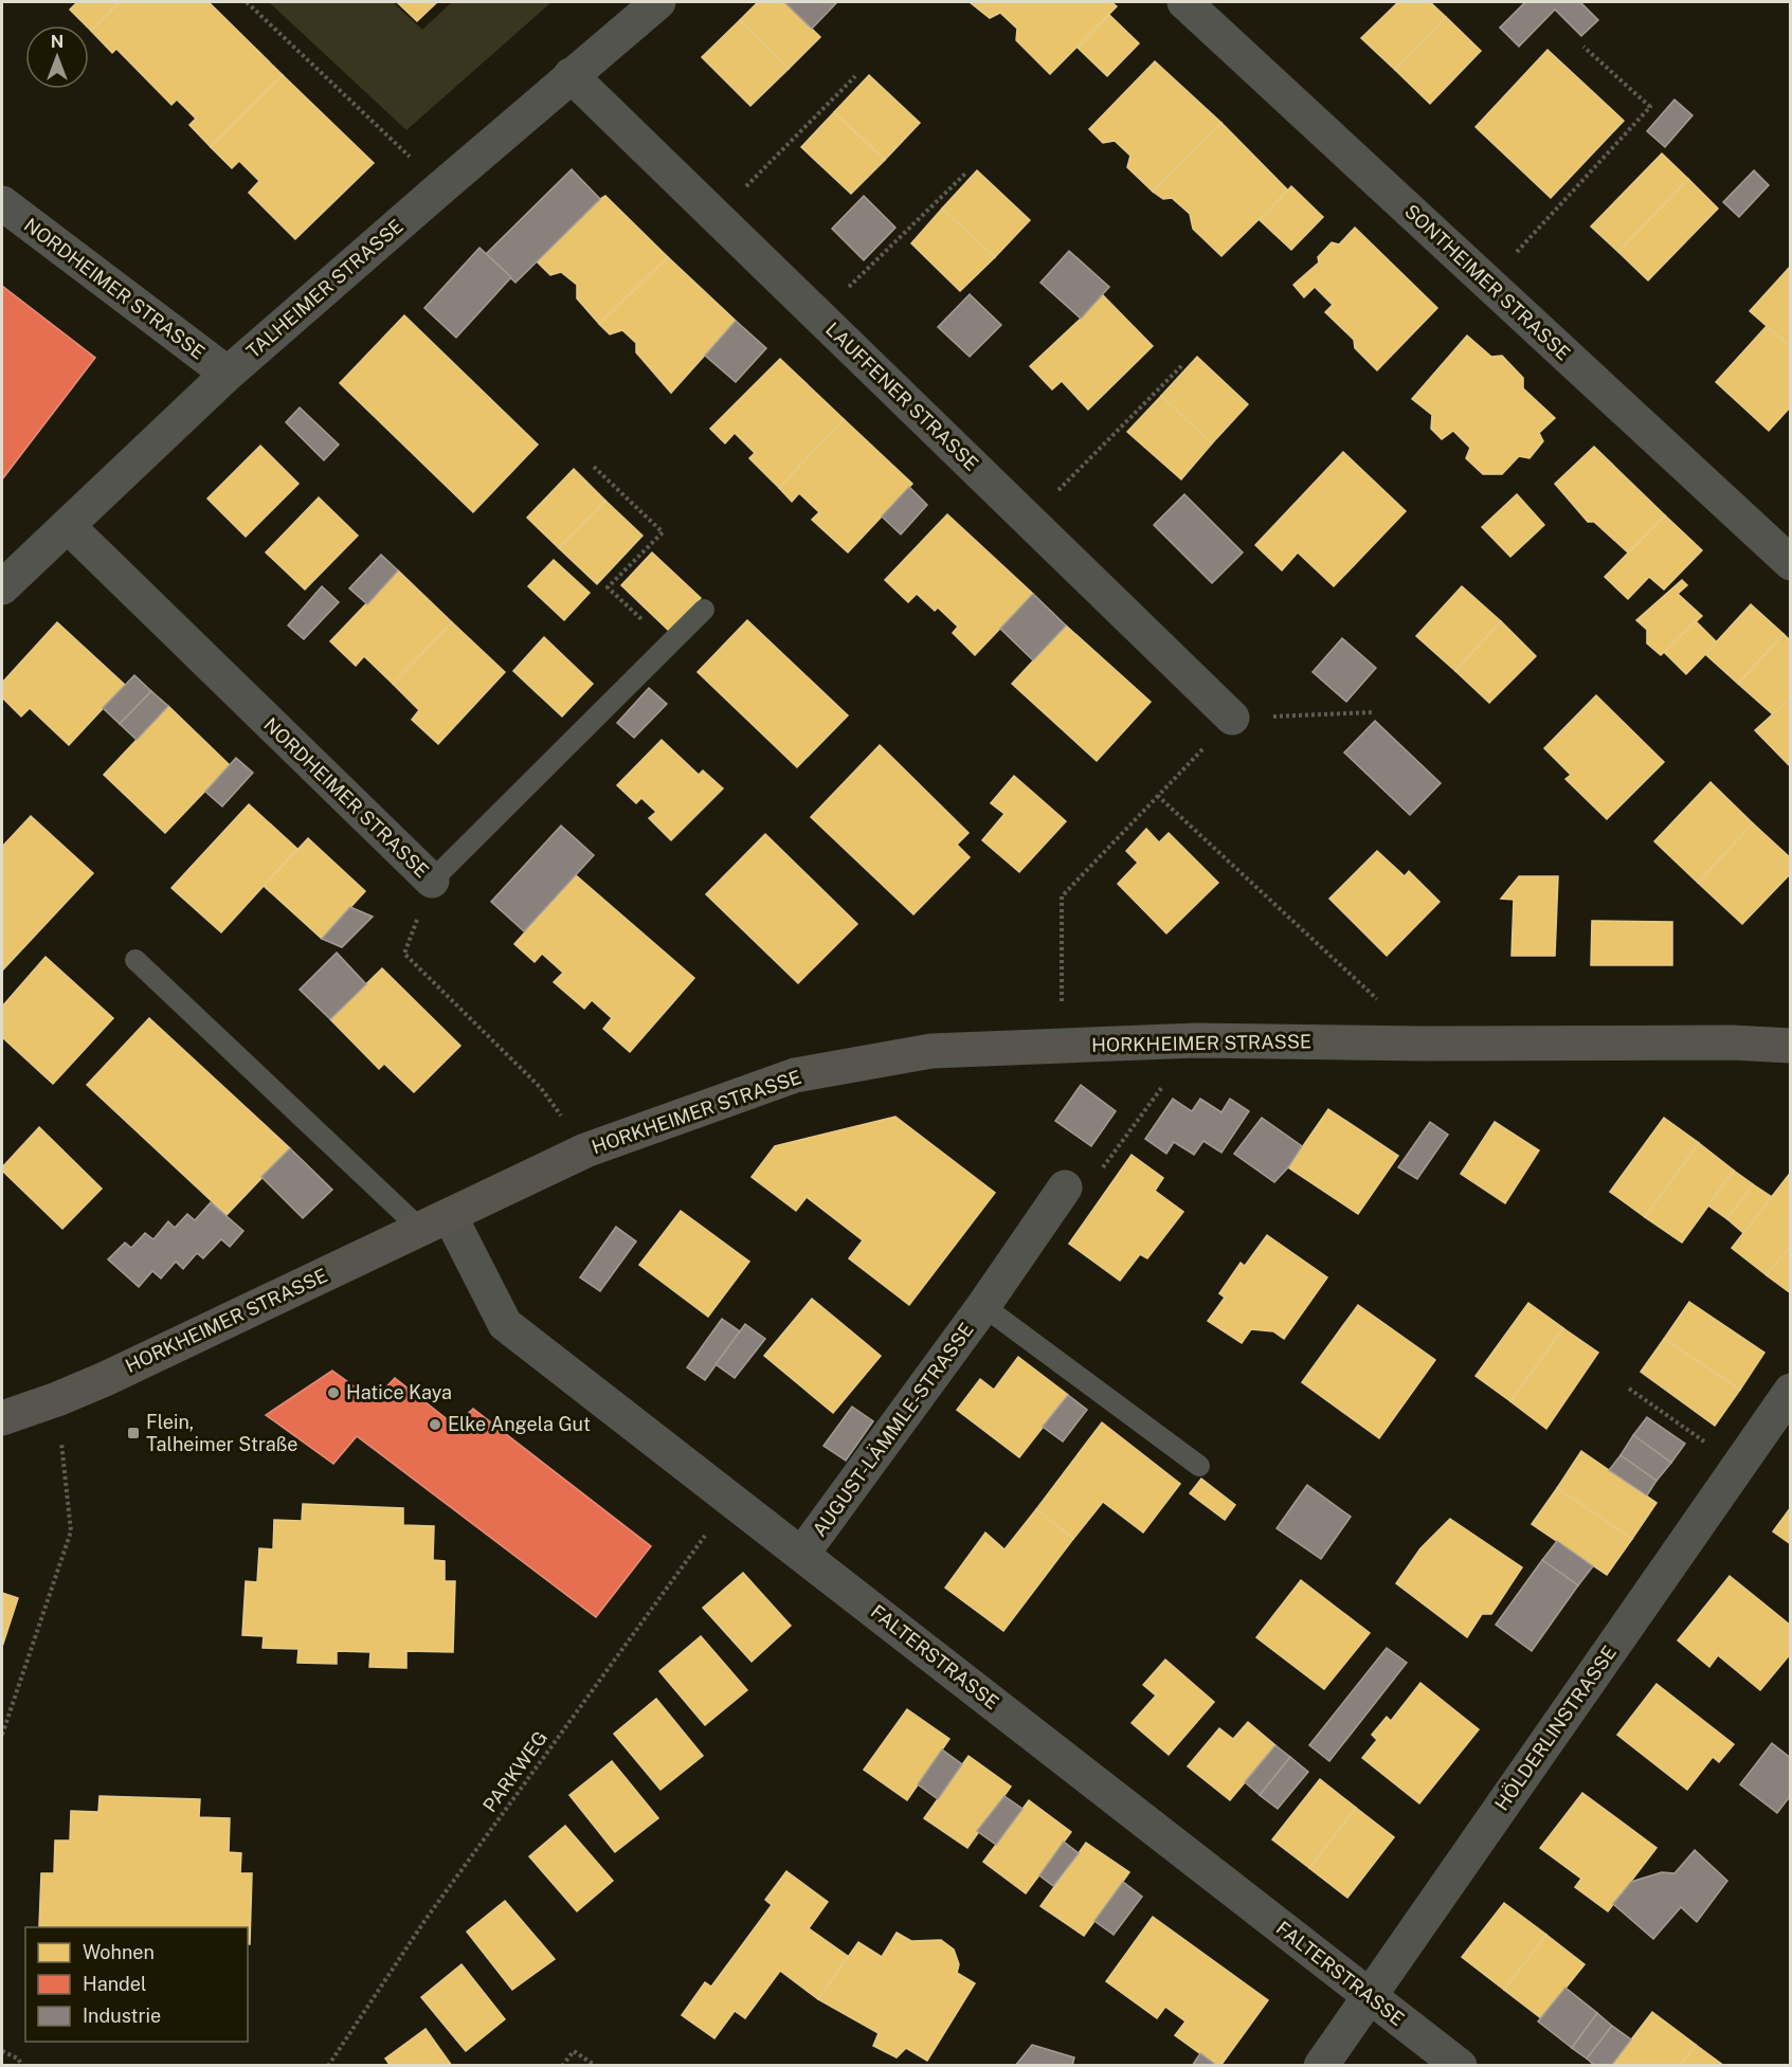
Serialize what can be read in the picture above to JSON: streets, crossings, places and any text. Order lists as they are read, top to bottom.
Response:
{
  "streets": {
    "main road": ["HORKHEIMER STRASSE"],
    "street": [
      "SONTHEIMER STRASSE",
      "NORDHEIMER STRASSE",
      "TALHEIMER STRASSE",
      "LAUFFENER STRASSE",
      "AUGUST-LÄMMLE-STRASSE",
      "FALTERSTRASSE",
      "HÖLDERLINSTRASSE"
    ],
    "path": ["PARKWEG"]
  },
  "crossings": [
    ["NORDHEIMER STRASSE", "TALHEIMER STRASSE"],
    ["NORDHEIMER STRASSE", "HORKHEIMER STRASSE"],
    ["TALHEIMER STRASSE", "LAUFFENER STRASSE"],
    ["HORKHEIMER STRASSE", "FALTERSTRASSE"],
    ["AUGUST-LÄMMLE-STRASSE", "FALTERSTRASSE"],
    ["FALTERSTRASSE", "HÖLDERLINSTRASSE"],
    ["FALTERSTRASSE", "PARKWEG"]
  ],
  "places": {
    "other": ["Hatice Kaya", "Elke Angela Gut"],
    "transit": ["Flein, Talheimer Straße"]
  },
  "legend": ["Wohnen", "Handel", "Industrie"],
  "north": "top"
}
